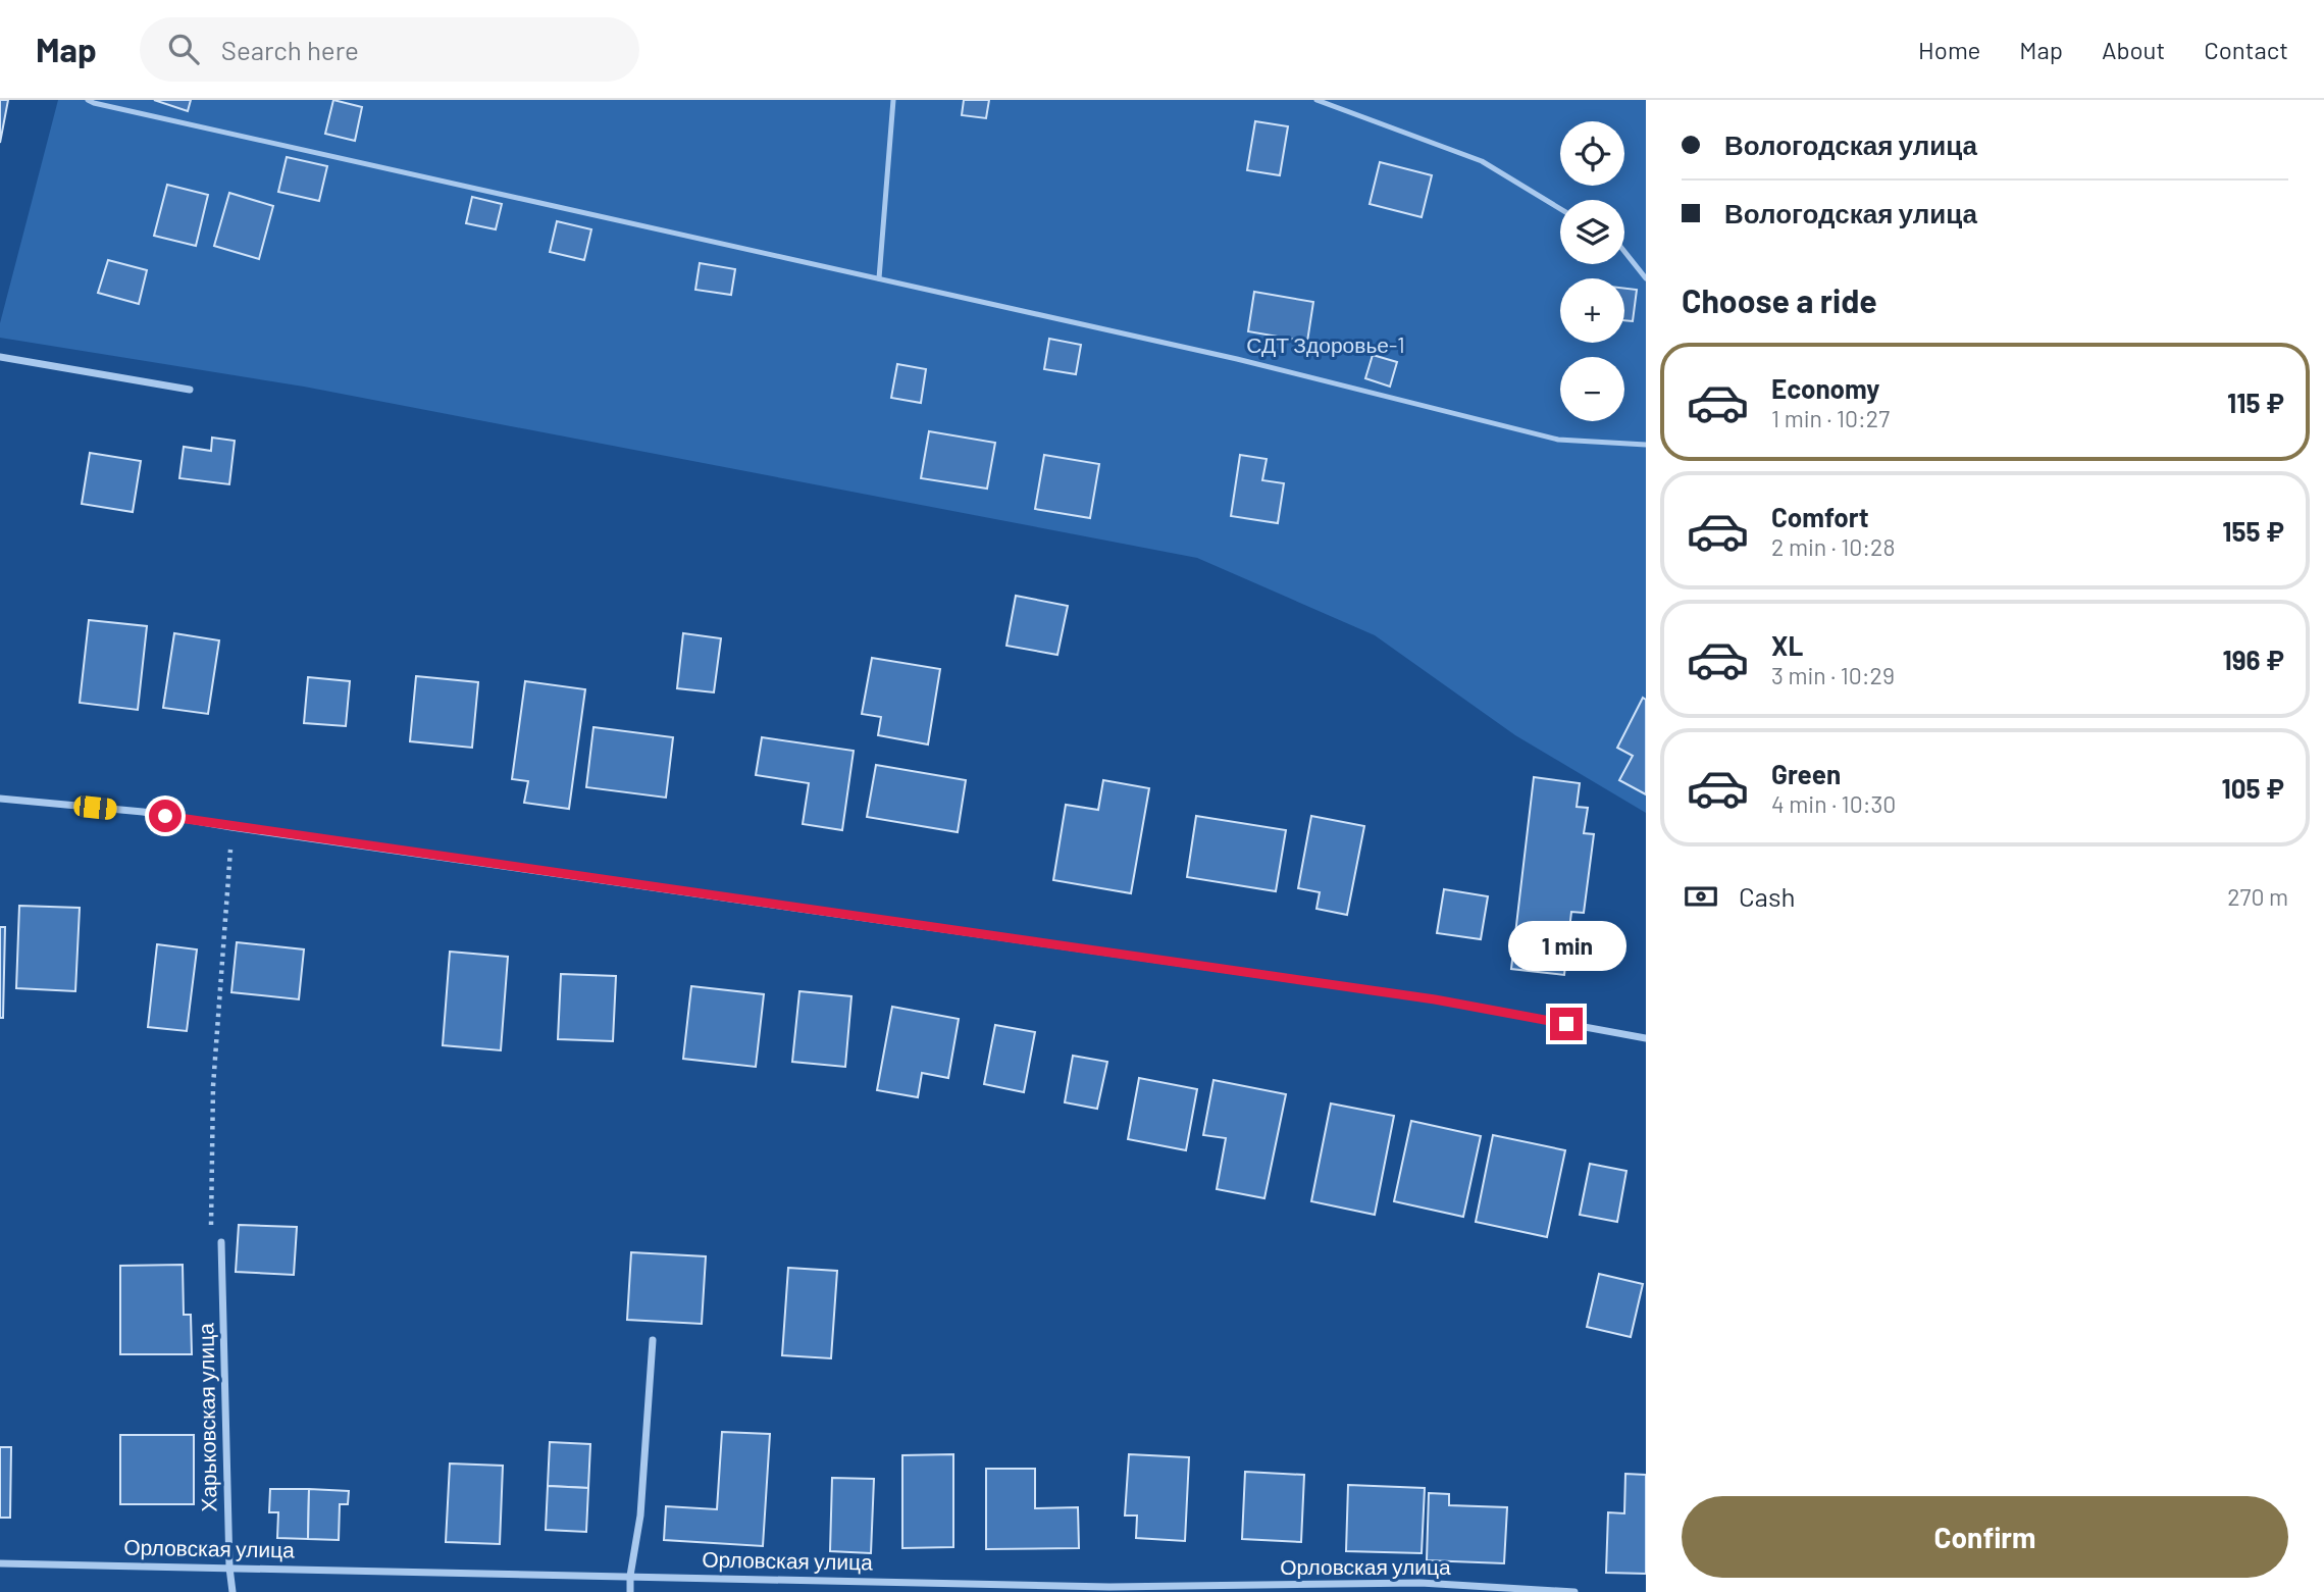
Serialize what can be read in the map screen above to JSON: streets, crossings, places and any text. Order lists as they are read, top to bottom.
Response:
{
  "streets": {
    "street": ["Харьковская улица", "Орловская улица"]
  },
  "crossings": [
    ["Харьковская улица", "Орловская улица"]
  ],
  "parks": ["СДТ Здоровье-1"],
  "page": {
    "header": "Map",
    "search": "Search here",
    "nav": [
      "Home",
      "Map",
      "About",
      "Contact"
    ],
    "banner": ["Вологодская улица", "Вологодская улица"],
    "map_buttons": ["+", "−"],
    "heading": "Choose a ride",
    "list": [
      {
        "name": "Economy",
        "note": "1 min · 10:27",
        "value": "115 ₽"
      },
      {
        "name": "Comfort",
        "note": "2 min · 10:28",
        "value": "155 ₽"
      },
      {
        "name": "XL",
        "note": "3 min · 10:29",
        "value": "196 ₽"
      },
      {
        "name": "Green",
        "note": "4 min · 10:30",
        "value": "105 ₽"
      }
    ],
    "pay": ["Cash", "270 m"],
    "bubble": "1 min",
    "buttons": "Confirm"
  }
}
